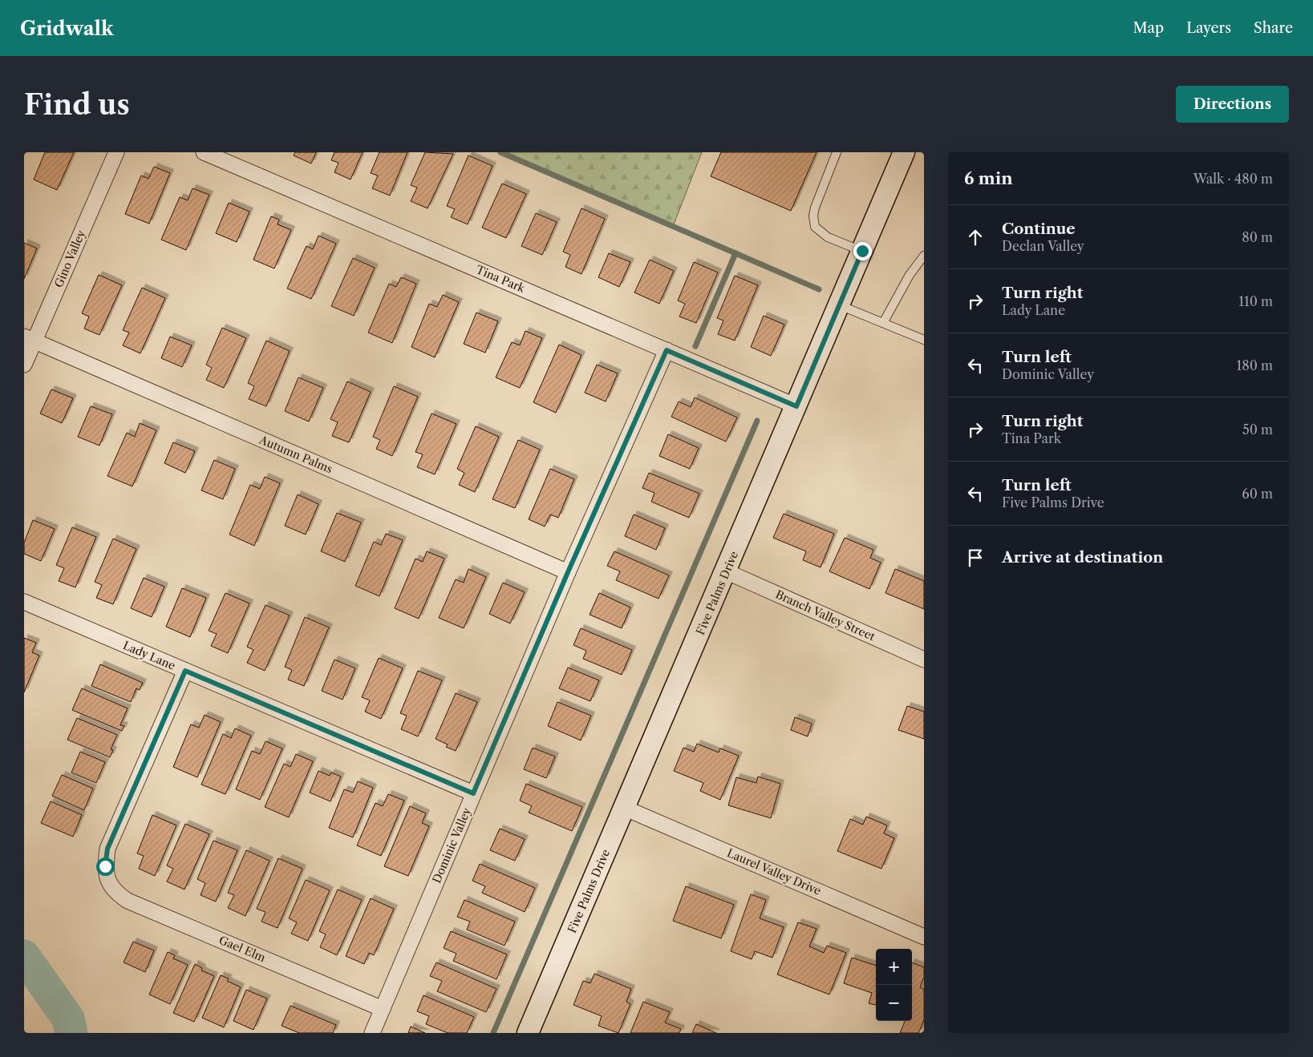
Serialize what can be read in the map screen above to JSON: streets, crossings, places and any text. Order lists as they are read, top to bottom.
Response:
{
  "streets": {
    "street": [
      "Gino Valley",
      "Tina Park",
      "Autumn Palms",
      "Five Palms Drive",
      "Branch Valley Street",
      "Lady Lane",
      "Dominic Valley",
      "Laurel Valley Drive",
      "Gael Elm"
    ]
  },
  "crossings": [
    ["Gino Valley", "Autumn Palms"],
    ["Tina Park", "Five Palms Drive"],
    ["Tina Park", "Dominic Valley"],
    ["Autumn Palms", "Dominic Valley"],
    ["Five Palms Drive", "Branch Valley Street"],
    ["Five Palms Drive", "Laurel Valley Drive"],
    ["Lady Lane", "Dominic Valley"],
    ["Lady Lane", "Gael Elm"],
    ["Dominic Valley", "Gael Elm"]
  ],
  "page": {
    "header": "Gridwalk",
    "nav": ["Map", "Layers", "Share"],
    "buttons": "Directions",
    "title": "Find us",
    "heading": ["6 min", "Walk · 480 m"],
    "list": [
      ["Continue", "Declan Valley", "80 m"],
      ["Turn right", "Lady Lane", "110 m"],
      ["Turn left", "Dominic Valley", "180 m"],
      ["Turn right", "Tina Park", "50 m"],
      ["Turn left", "Five Palms Drive", "60 m"],
      "Arrive at destination"
    ],
    "map_buttons": ["+", "−"]
  }
}
